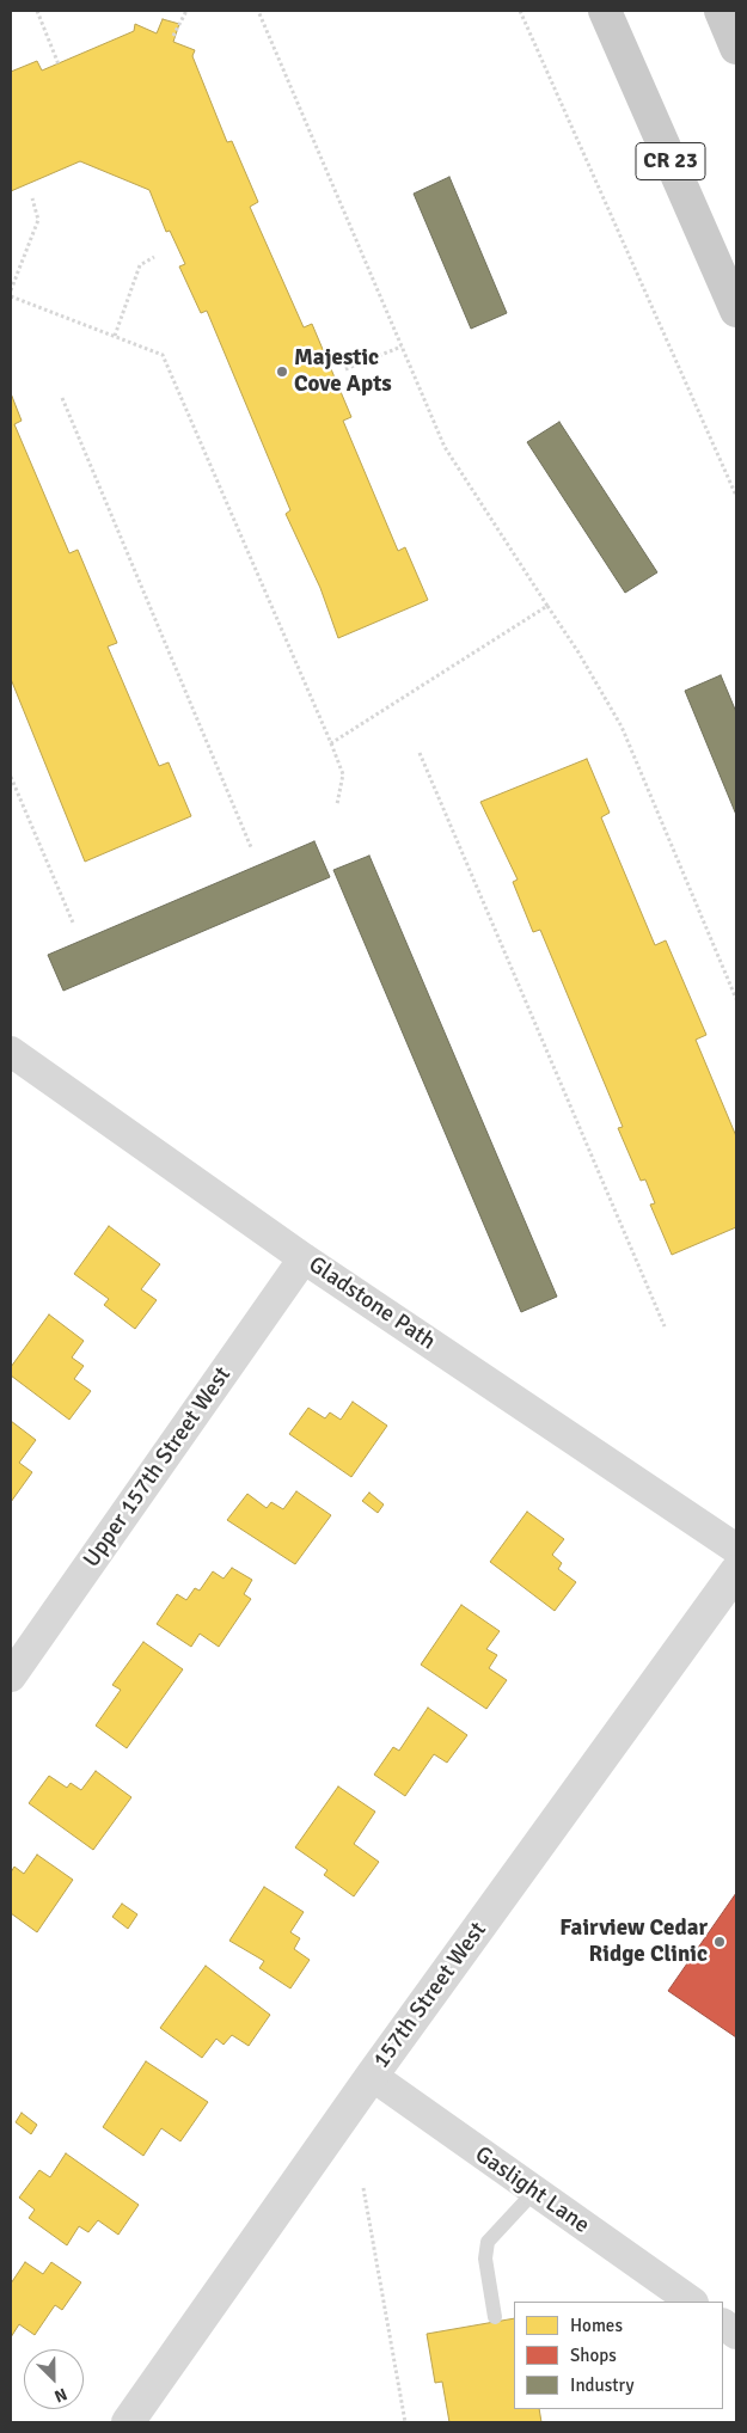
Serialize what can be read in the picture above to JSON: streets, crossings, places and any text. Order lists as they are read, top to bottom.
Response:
{
  "streets": {
    "main road": ["CR 23"],
    "street": [
      "Gladstone Path",
      "Upper 157th Street West",
      "157th Street West",
      "Gaslight Lane"
    ]
  },
  "crossings": [
    ["Gladstone Path", "Upper 157th Street West"],
    ["157th Street West", "Gaslight Lane"]
  ],
  "places": ["Majestic Cove Apts", "Fairview Cedar Ridge Clinic"],
  "legend": ["Homes", "Shops", "Industry"],
  "north": "bottom right"
}
